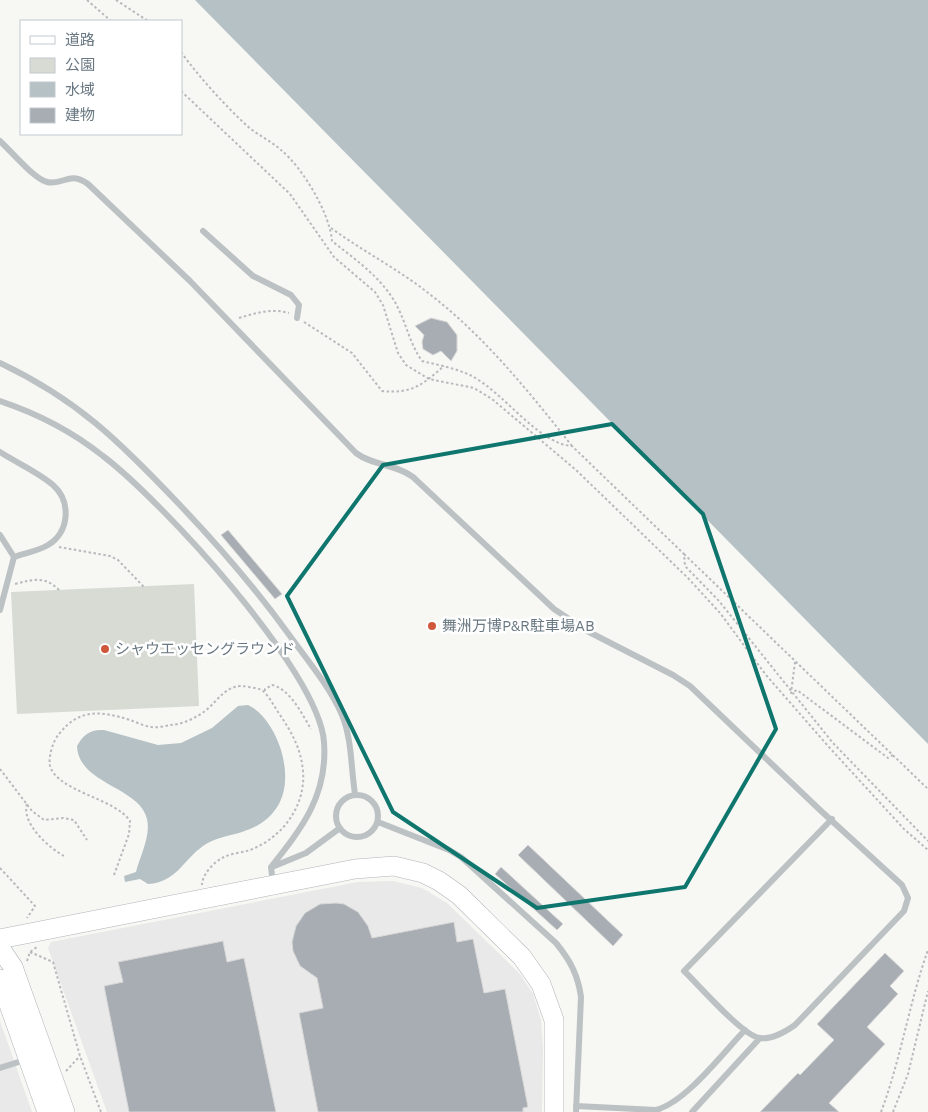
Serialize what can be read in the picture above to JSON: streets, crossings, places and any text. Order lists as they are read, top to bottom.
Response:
{
  "places": ["舞洲万博P&R駐車場AB", "シャウエッセングラウンド"],
  "legend": [
    "道路",
    "公園",
    "水域",
    "建物"
  ]
}
